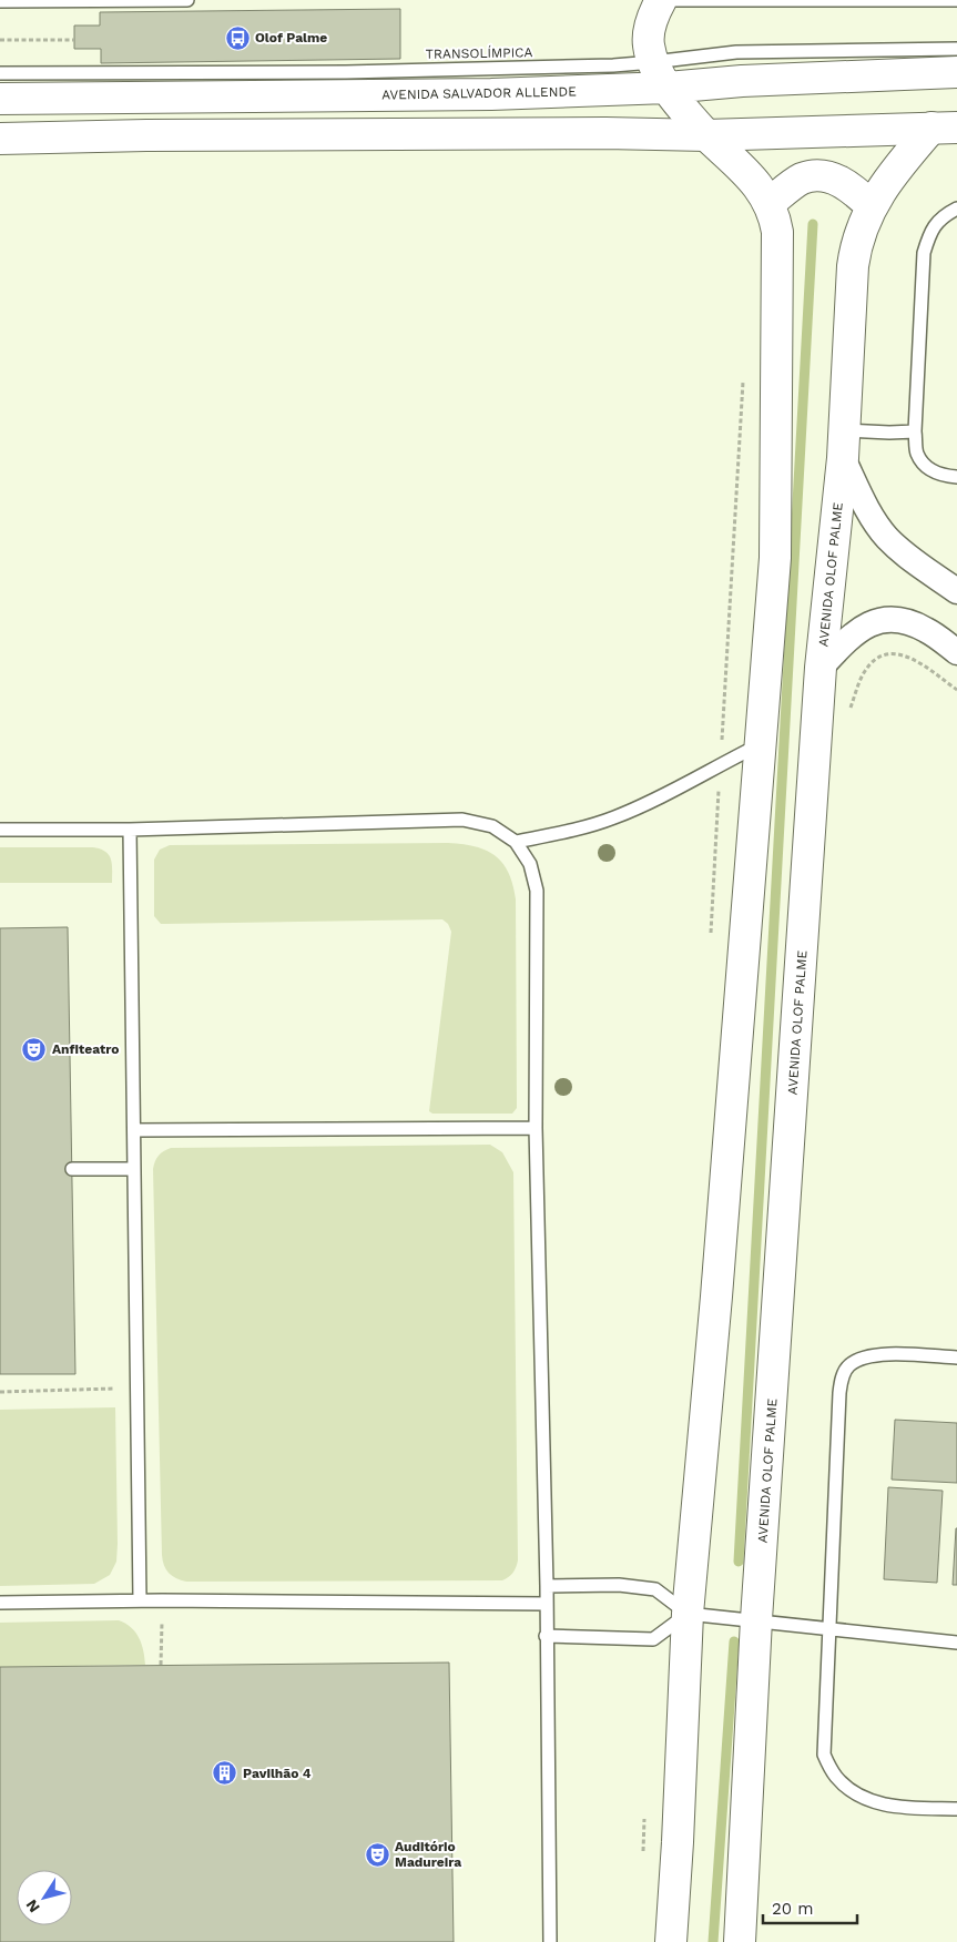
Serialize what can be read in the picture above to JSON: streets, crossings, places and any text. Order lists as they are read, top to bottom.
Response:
{
  "streets": {
    "main road": ["AVENIDA SALVADOR ALLENDE", "AVENIDA OLOF PALME"],
    "lane": ["TRANSOLÍMPICA"]
  },
  "crossings": [
    ["TRANSOLÍMPICA", "AVENIDA SALVADOR ALLENDE"]
  ],
  "places": {
    "bus stop": ["Olof Palme"],
    "theatre": ["Anfiteatro", "Auditório Madureira"],
    "building": ["Pavilhão 4"]
  },
  "scale_bar": "20 m",
  "north": "bottom left"
}
